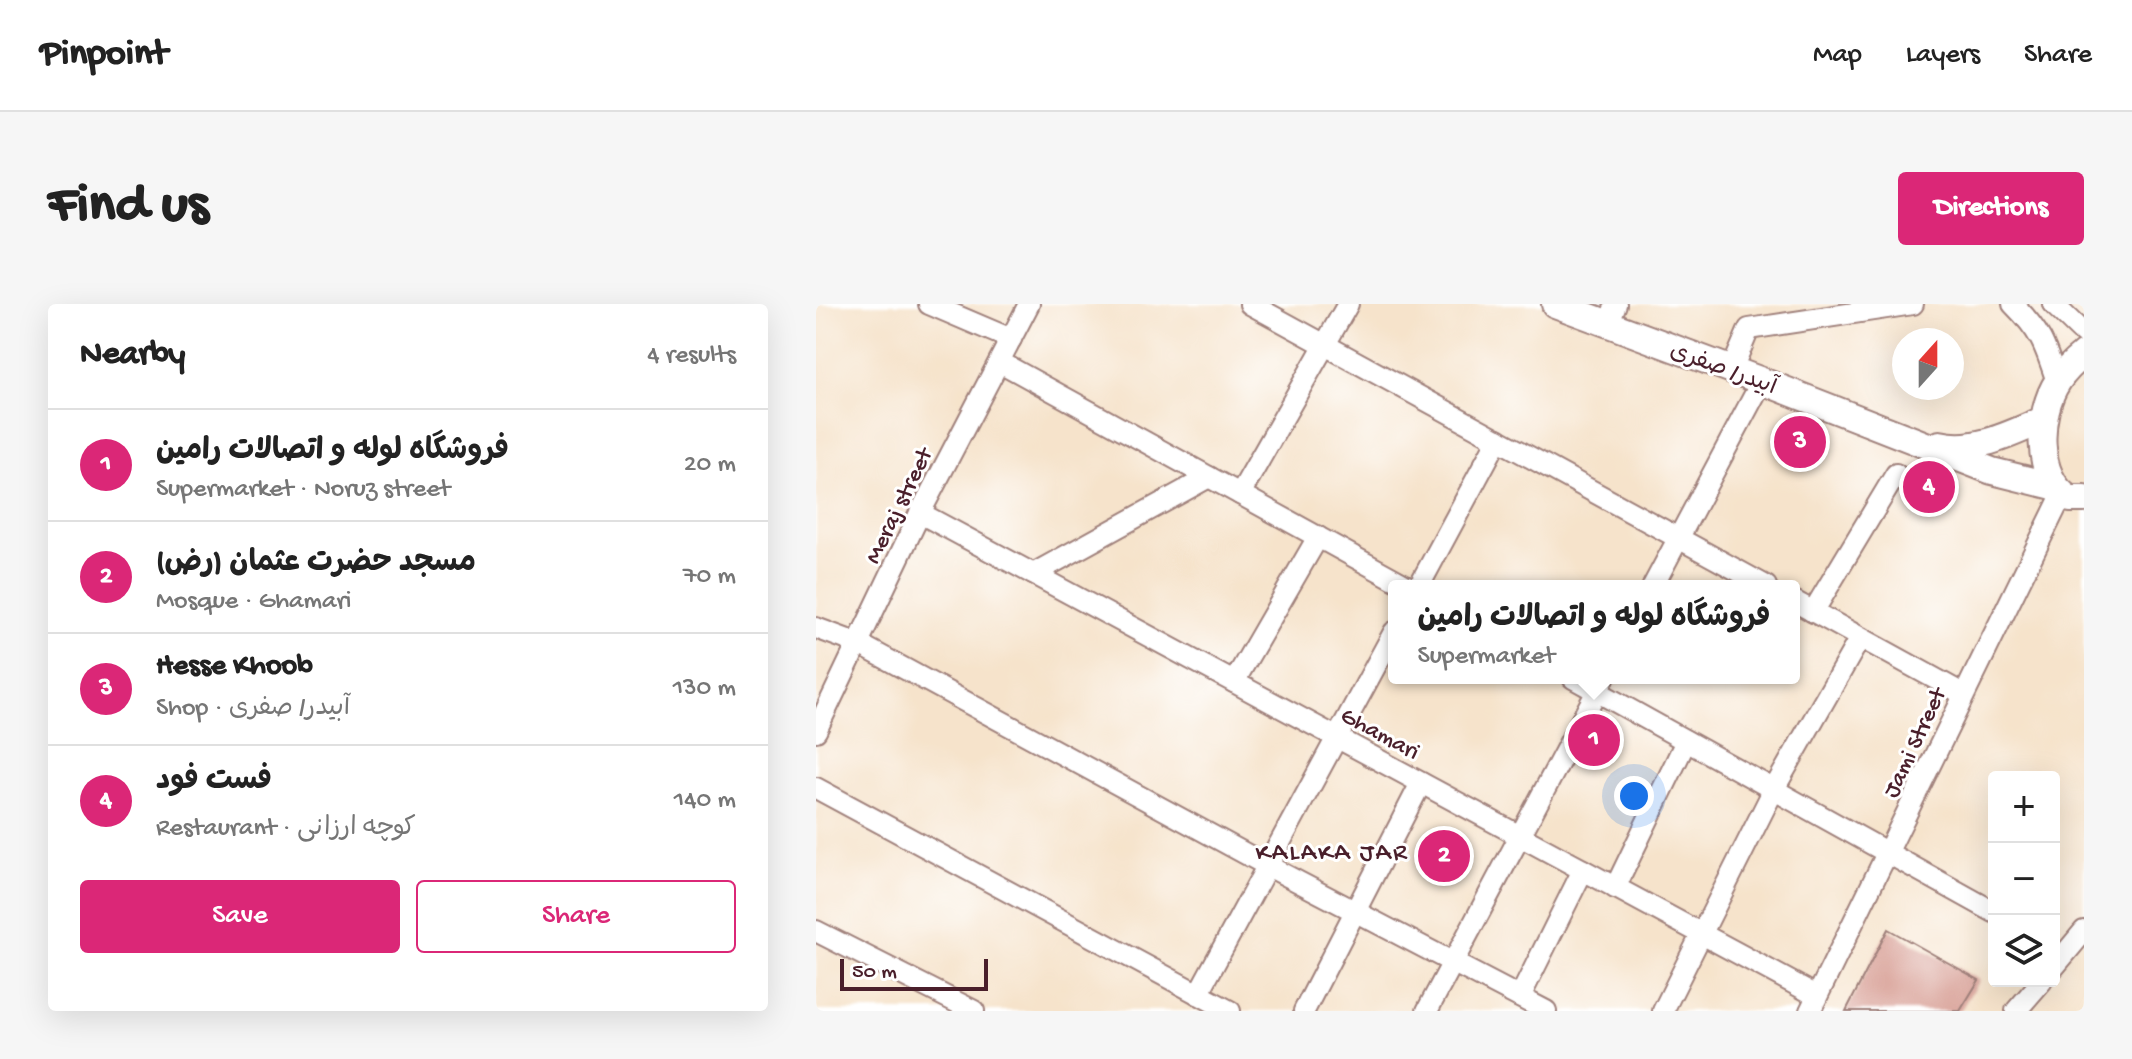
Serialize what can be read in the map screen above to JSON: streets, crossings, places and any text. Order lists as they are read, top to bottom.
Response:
{
  "streets": {
    "main road": ["آبیدر/ صفری"],
    "street": ["Meraj street", "Ghamari", "Jami Street"]
  },
  "crossings": [
    ["Meraj street", "Ghamari"],
    ["Ghamari", "Jami Street"]
  ],
  "districts": ["KALAKA JAR"],
  "scale_bar": "50 m",
  "north": "top",
  "page": {
    "header": "Pinpoint",
    "nav": ["Map", "Layers", "Share"],
    "buttons": [
      "Directions",
      ["Save", "Share"]
    ],
    "title": "Find us",
    "heading": ["Nearby", "4 results"],
    "list": [
      {
        "mark": "1",
        "name": "فروشگاه لوله و اتصالات رامین",
        "note": "Supermarket · Noruz street",
        "value": "20 m"
      },
      {
        "mark": "2",
        "name": "مسجد حضرت عثمان (رض)",
        "note": "Mosque · Ghamari",
        "value": "70 m"
      },
      {
        "mark": "3",
        "name": "Hesse Khoob",
        "note": "Shop · آبیدر/ صفری",
        "value": "130 m"
      },
      {
        "mark": "4",
        "name": "فست فود",
        "note": "Restaurant · کوچه ارزانی",
        "value": "140 m"
      }
    ],
    "pins": [
      "3",
      "4",
      "1",
      "2"
    ],
    "popup": ["فروشگاه لوله و اتصالات رامین", "Supermarket"],
    "map_buttons": ["+", "−"],
    "scale": "50 m"
  }
}
